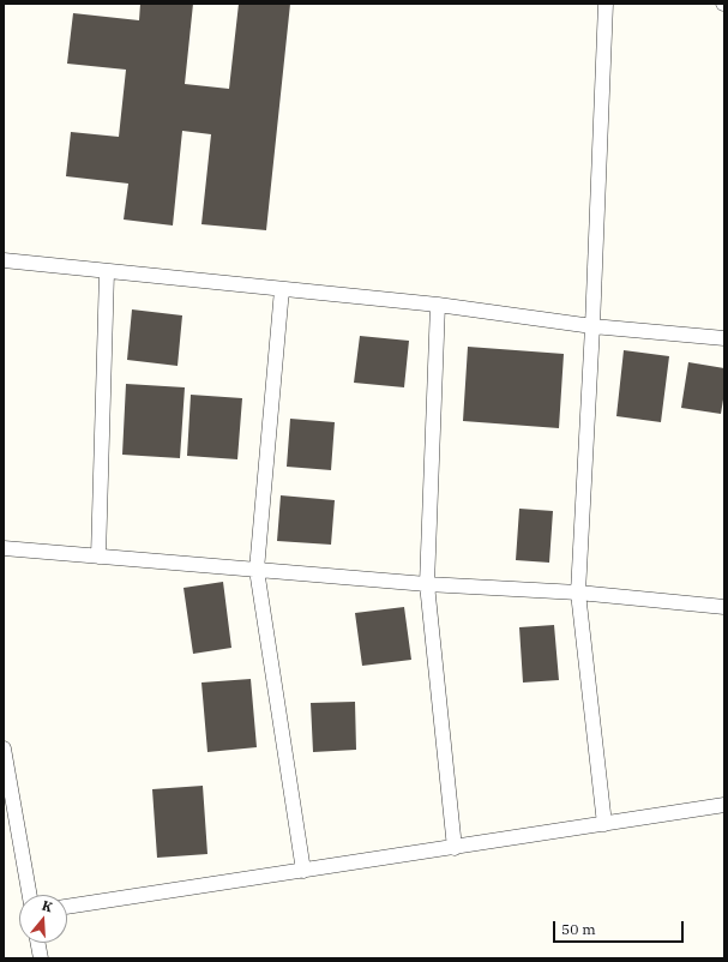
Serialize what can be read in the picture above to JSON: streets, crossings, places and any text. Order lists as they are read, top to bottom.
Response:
{
  "scale_bar": "50 m",
  "north": "top"
}
